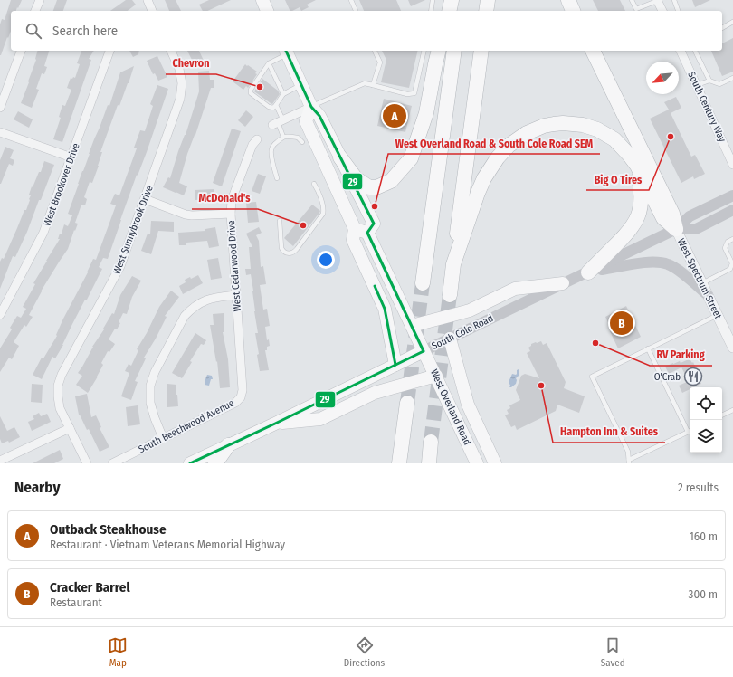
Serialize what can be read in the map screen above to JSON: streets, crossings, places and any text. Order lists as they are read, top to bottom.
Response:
{
  "streets": {
    "main road": ["South Cole Road", "West Overland Road"],
    "street": [
      "South Century Way",
      "West Brookover Drive",
      "West Sunnybrook Drive",
      "West Cedarwood Drive",
      "West Spectrum Street",
      "South Beechwood Avenue"
    ]
  },
  "crossings": [
    ["West Cedarwood Drive", "South Beechwood Avenue"],
    ["West Spectrum Street", "South Cole Road"],
    ["South Cole Road", "West Overland Road"]
  ],
  "places": {
    "other": [
      "Chevron",
      "Big O Tires",
      "West Overland Road & South Cole Road SEM",
      "McDonald's",
      "RV Parking",
      "Hampton Inn & Suites"
    ],
    "restaurant": ["O'Crab"]
  },
  "lines": ["transit line 29"],
  "north": "bottom left",
  "page": {
    "search": "Search here",
    "pins": ["A", "B"],
    "heading": ["Nearby", "2 results"],
    "list": [
      {
        "mark": "A",
        "name": "Outback Steakhouse",
        "note": "Restaurant · Vietnam Veterans Memorial Highway",
        "value": "160 m"
      },
      {
        "mark": "B",
        "name": "Cracker Barrel",
        "note": "Restaurant",
        "value": "300 m"
      }
    ],
    "nav": ["Map", "Directions", "Saved"]
  }
}
